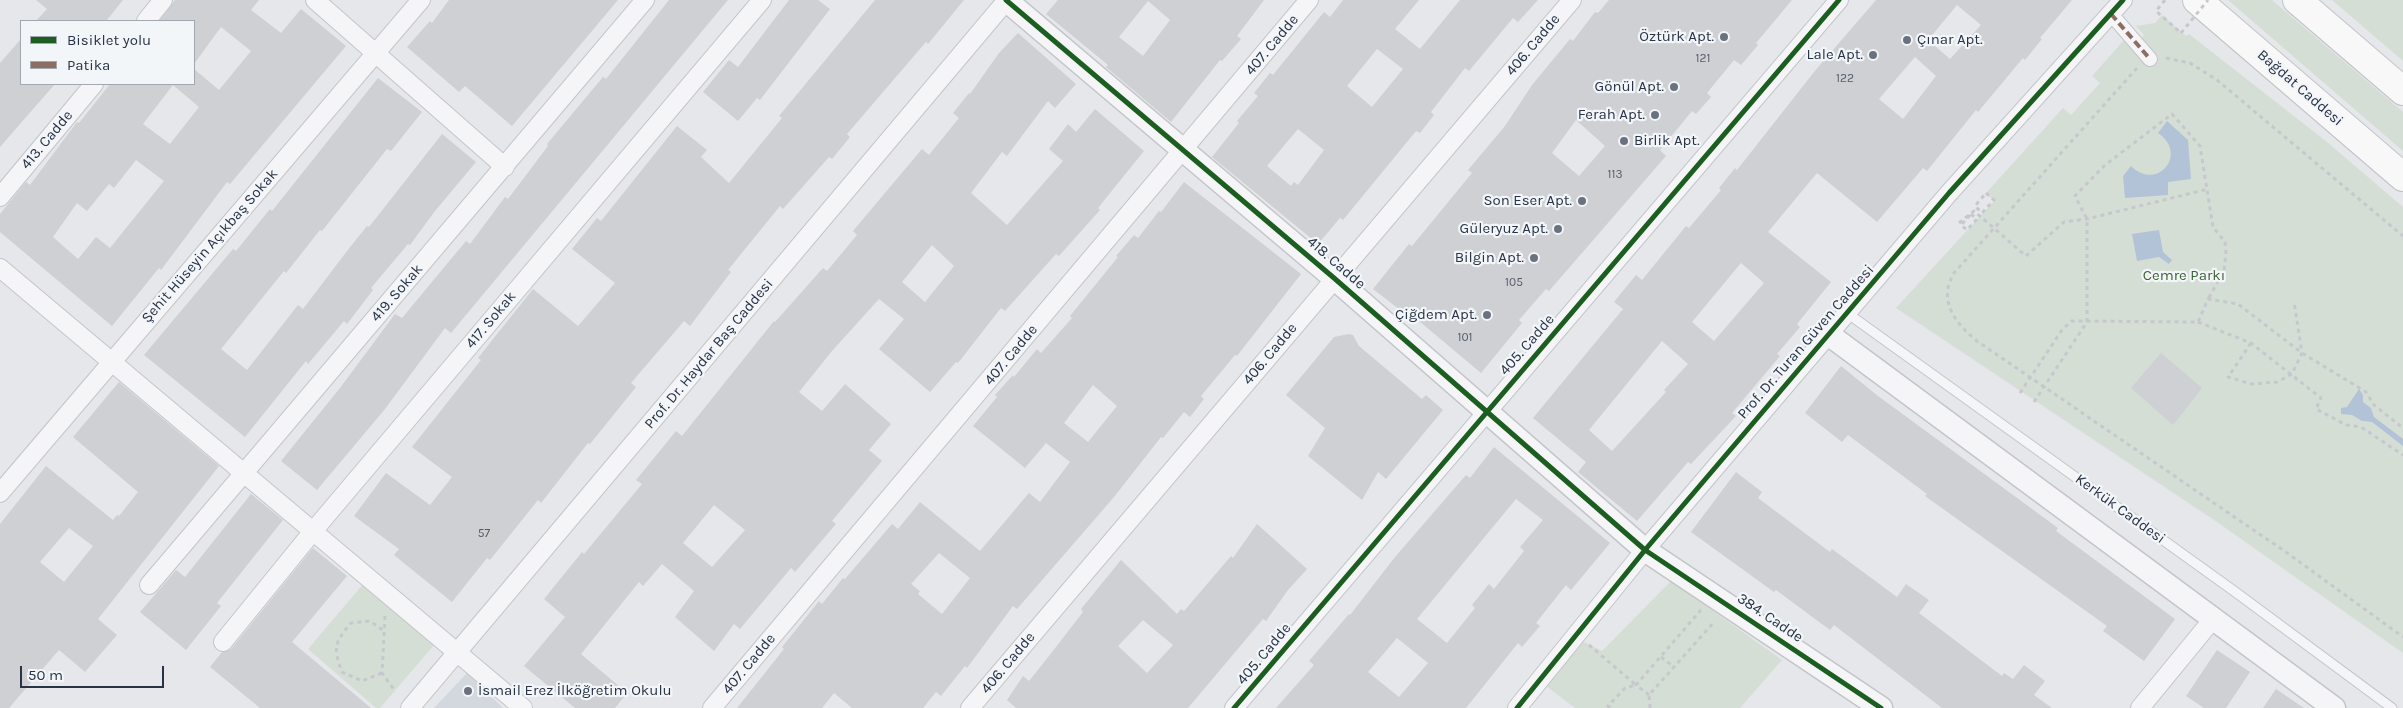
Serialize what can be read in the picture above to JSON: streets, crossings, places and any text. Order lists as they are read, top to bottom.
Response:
{
  "streets": {
    "main road": ["Bağdat Caddesi"],
    "street": [
      "407. Cadde",
      "406. Cadde",
      "413. Cadde",
      "Şehit Hüseyin Açıkbaş Sokak",
      "418. Cadde",
      "419. Sokak",
      "417. Sokak",
      "Prof. Dr. Turan Güven Caddesi",
      "405. Cadde",
      "Prof. Dr. Haydar Baş Caddesi",
      "Kerkük Caddesi",
      "384. Cadde"
    ]
  },
  "crossings": [
    ["407. Cadde", "418. Cadde"],
    ["406. Cadde", "418. Cadde"],
    ["418. Cadde", "Prof. Dr. Turan Güven Caddesi"],
    ["418. Cadde", "405. Cadde"],
    ["418. Cadde", "Prof. Dr. Haydar Baş Caddesi"],
    ["418. Cadde", "384. Cadde"],
    ["Prof. Dr. Turan Güven Caddesi", "Kerkük Caddesi"],
    ["Prof. Dr. Turan Güven Caddesi", "384. Cadde"]
  ],
  "parks": ["Cemre Parkı"],
  "places": [
    "Öztürk Apt.",
    "Çınar Apt.",
    "Lale Apt.",
    "Gönül Apt.",
    "Ferah Apt.",
    "Birlik Apt.",
    "Son Eser Apt.",
    "Güleryuz Apt.",
    "Bilgin Apt.",
    "Çiğdem Apt.",
    "İsmail Erez İlköğretim Okulu"
  ],
  "house_numbers": [
    "121",
    "122",
    "113",
    "105",
    "101",
    "57"
  ],
  "legend": ["Bisiklet yolu", "Patika"],
  "scale_bar": "50 m"
}
